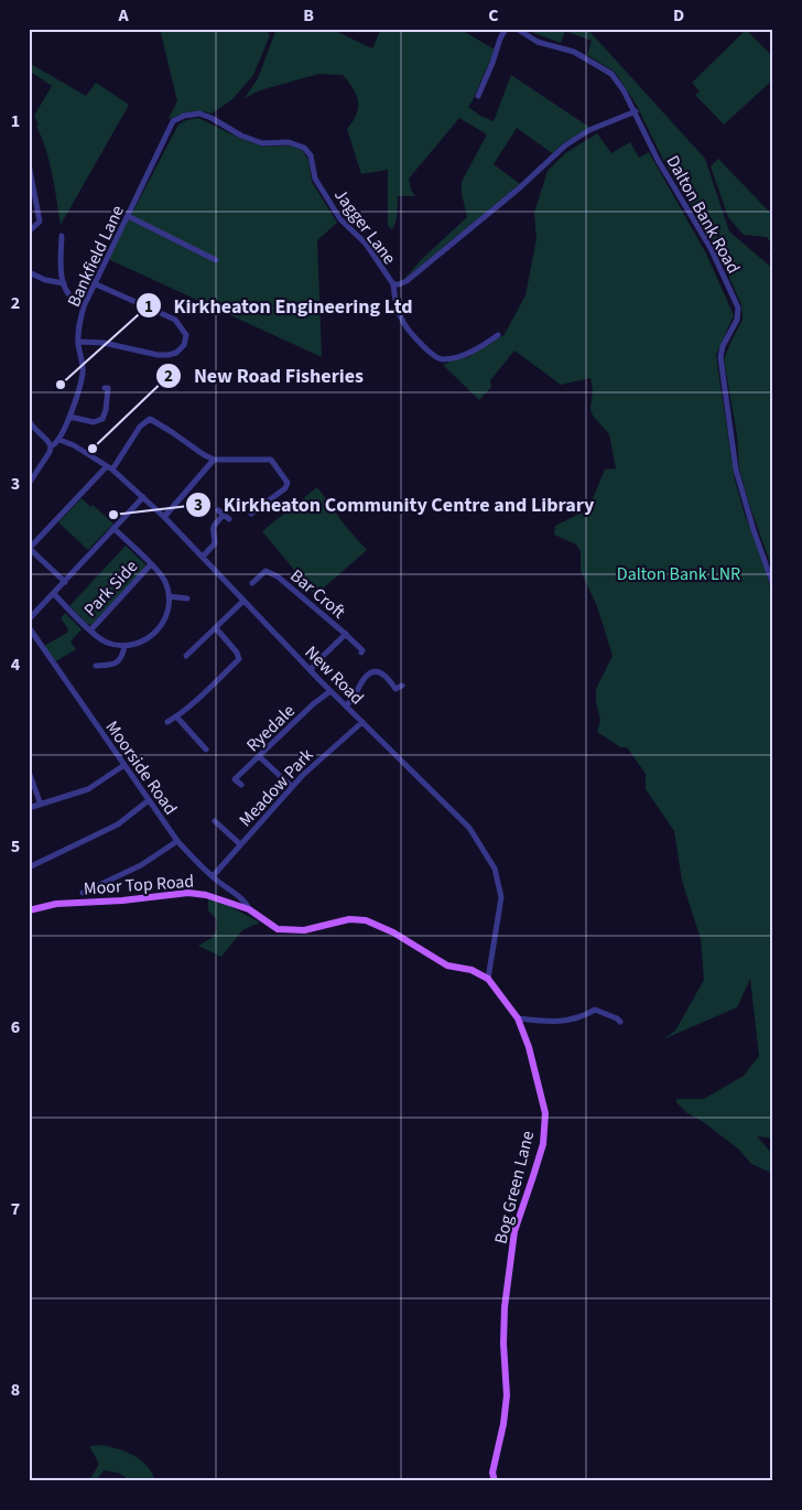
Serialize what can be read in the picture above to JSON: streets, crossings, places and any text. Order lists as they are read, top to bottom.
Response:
{
  "streets": {
    "main road": ["Moor Top Road", "Bog Green Lane"],
    "street": [
      "Dalton Bank Road",
      "Jagger Lane",
      "Bankfield Lane",
      "Park Side",
      "Bar Croft",
      "New Road",
      "Ryedale",
      "Moorside Road",
      "Meadow Park"
    ]
  },
  "crossings": [
    ["Dalton Bank Road", "Jagger Lane"],
    ["Jagger Lane", "Bankfield Lane"],
    ["Bankfield Lane", "New Road"],
    ["New Road", "Ryedale"],
    ["New Road", "Meadow Park"],
    ["New Road", "Moor Top Road"],
    ["New Road", "Bog Green Lane"],
    ["Moorside Road", "Meadow Park"],
    ["Moorside Road", "Moor Top Road"],
    ["Moor Top Road", "Bog Green Lane"]
  ],
  "parks": ["Dalton Bank LNR"],
  "places": ["Kirkheaton Engineering Ltd", "New Road Fisheries", "Kirkheaton Community Centre and Library"],
  "grid": {
    "columns": [
      "A",
      "B",
      "C",
      "D"
    ],
    "rows": [
      "1",
      "2",
      "3",
      "4",
      "5",
      "6",
      "7",
      "8"
    ]
  }
}
